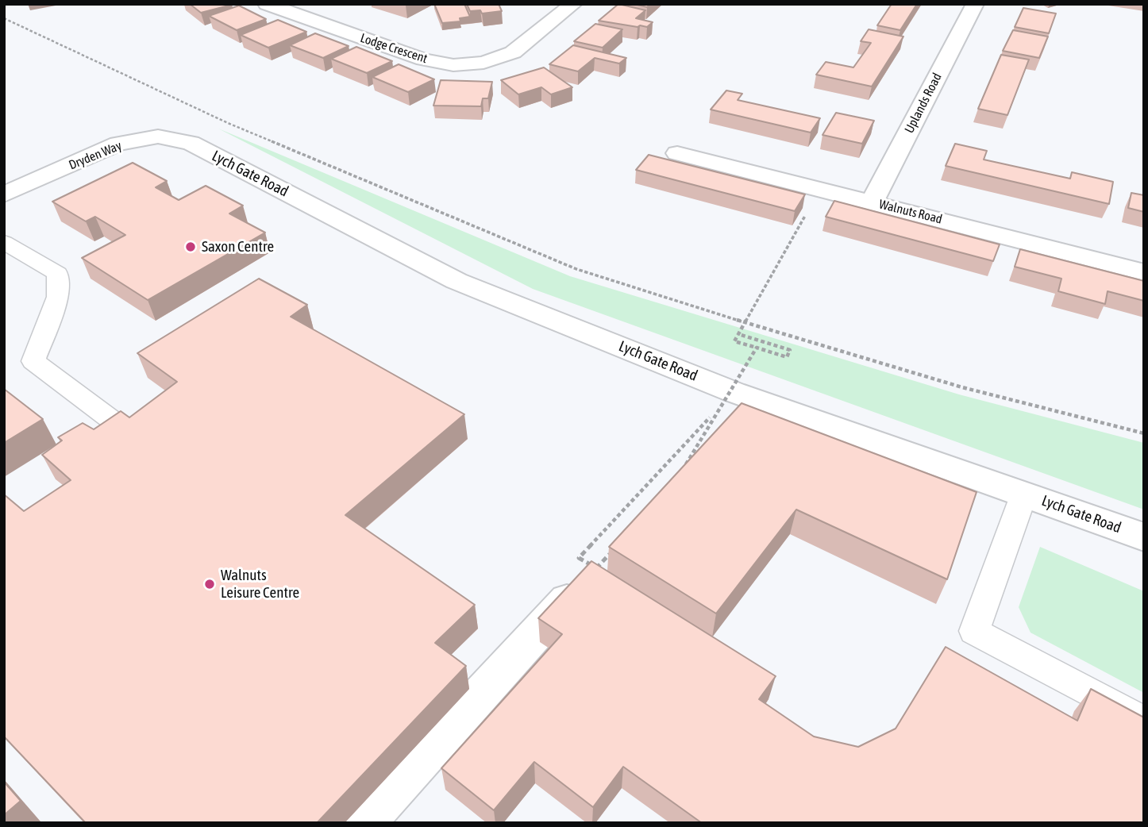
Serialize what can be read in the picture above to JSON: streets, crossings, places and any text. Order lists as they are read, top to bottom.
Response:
{
  "streets": {
    "street": [
      "Lodge Crescent",
      "Uplands Road",
      "Dryden Way",
      "Lych Gate Road",
      "Walnuts Road"
    ]
  },
  "crossings": [
    ["Uplands Road", "Walnuts Road"],
    ["Dryden Way", "Lych Gate Road"]
  ],
  "places": ["Saxon Centre", "Walnuts Leisure Centre"]
}
